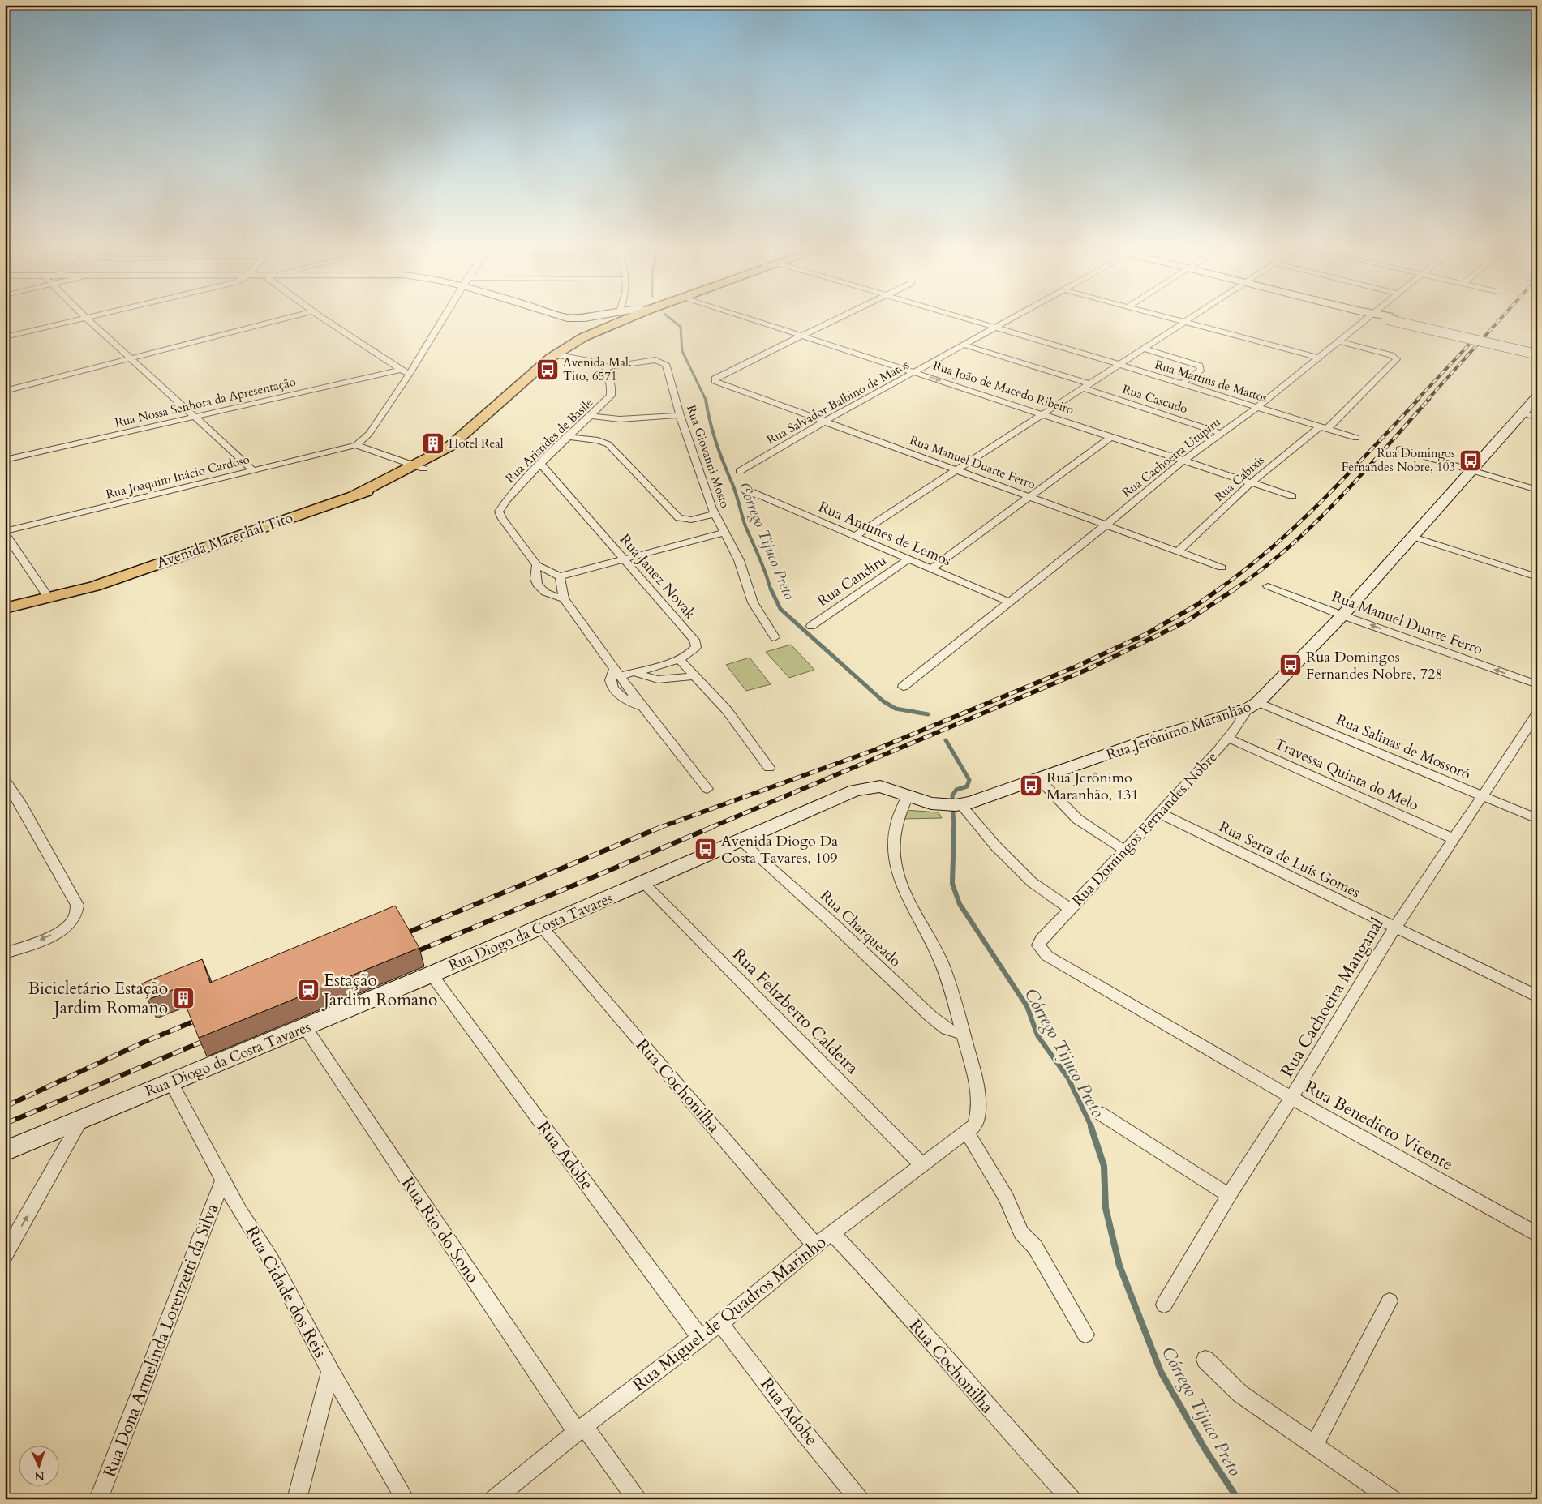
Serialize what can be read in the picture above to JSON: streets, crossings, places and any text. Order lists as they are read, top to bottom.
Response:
{
  "streets": {
    "main road": ["Avenida Marechal Tito"],
    "street": [
      "Rua Martins de Mattos",
      "Rua João de Macedo Ribeiro",
      "Rua Cascudo",
      "Rua Nossa Senhora da Apresentação",
      "Rua Salvador Balbino de Matos",
      "Rua Aristides de Basile",
      "Rua Giovanni Mosto",
      "Rua Cachoeira Utupiru",
      "Rua Manuel Duarte Ferro",
      "Rua Joaquim Inácio Cardoso",
      "Rua Cabixis",
      "Rua Antunes de Lemos",
      "Rua Janez Novak",
      "Rua Candiru",
      "Rua Jerônimo Maranhão",
      "Rua Salinas de Mossoró",
      "Travessa Quinta do Melo",
      "Rua Domingos Fernandes Nobre",
      "Rua Serra de Luís Gomes",
      "Rua Charqueado",
      "Rua Diogo da Costa Tavares",
      "Rua Cachoeira Manganal",
      "Rua Felizberto Caldeira",
      "Rua Cochonilha",
      "Rua Benedicto Vicente",
      "Rua Adobe",
      "Rua Rio do Sono",
      "Rua Cidade dos Reis",
      "Rua Miguel de Quadros Marinho",
      "Rua Dona Armelinda Lorenzetti da Silva"
    ]
  },
  "crossings": [
    ["Rua Martins de Mattos", "Rua Salvador Balbino de Matos"],
    ["Rua Martins de Mattos", "Rua Cachoeira Utupiru"],
    ["Rua Martins de Mattos", "Rua Cabixis"],
    ["Rua João de Macedo Ribeiro", "Rua Salvador Balbino de Matos"],
    ["Rua João de Macedo Ribeiro", "Rua Cachoeira Utupiru"],
    ["Rua João de Macedo Ribeiro", "Rua Manuel Duarte Ferro"],
    ["Rua João de Macedo Ribeiro", "Rua Cabixis"],
    ["Rua Cascudo", "Rua Salvador Balbino de Matos"],
    ["Rua Cascudo", "Rua Cachoeira Utupiru"],
    ["Rua Salvador Balbino de Matos", "Rua Manuel Duarte Ferro"],
    ["Rua Aristides de Basile", "Rua Giovanni Mosto"],
    ["Rua Aristides de Basile", "Rua Janez Novak"],
    ["Rua Cachoeira Utupiru", "Rua Manuel Duarte Ferro"],
    ["Rua Cachoeira Utupiru", "Rua Cabixis"],
    ["Rua Cachoeira Utupiru", "Rua Antunes de Lemos"],
    ["Rua Manuel Duarte Ferro", "Rua Cabixis"],
    ["Rua Manuel Duarte Ferro", "Rua Domingos Fernandes Nobre"],
    ["Rua Antunes de Lemos", "Rua Candiru"],
    ["Rua Jerônimo Maranhão", "Rua Salinas de Mossoró"],
    ["Rua Jerônimo Maranhão", "Rua Domingos Fernandes Nobre"],
    ["Rua Jerônimo Maranhão", "Rua Diogo da Costa Tavares"],
    ["Rua Salinas de Mossoró", "Rua Domingos Fernandes Nobre"],
    ["Rua Salinas de Mossoró", "Rua Cachoeira Manganal"],
    ["Travessa Quinta do Melo", "Rua Domingos Fernandes Nobre"],
    ["Travessa Quinta do Melo", "Rua Cachoeira Manganal"],
    ["Rua Domingos Fernandes Nobre", "Rua Serra de Luís Gomes"],
    ["Rua Domingos Fernandes Nobre", "Rua Benedicto Vicente"],
    ["Rua Serra de Luís Gomes", "Rua Cachoeira Manganal"],
    ["Rua Charqueado", "Rua Diogo da Costa Tavares"],
    ["Rua Charqueado", "Rua Miguel de Quadros Marinho"],
    ["Rua Diogo da Costa Tavares", "Rua Felizberto Caldeira"],
    ["Rua Diogo da Costa Tavares", "Rua Cochonilha"],
    ["Rua Diogo da Costa Tavares", "Rua Adobe"],
    ["Rua Diogo da Costa Tavares", "Rua Rio do Sono"],
    ["Rua Diogo da Costa Tavares", "Rua Cidade dos Reis"],
    ["Rua Diogo da Costa Tavares", "Rua Miguel de Quadros Marinho"],
    ["Rua Cachoeira Manganal", "Rua Benedicto Vicente"],
    ["Rua Felizberto Caldeira", "Rua Miguel de Quadros Marinho"],
    ["Rua Cochonilha", "Rua Miguel de Quadros Marinho"],
    ["Rua Adobe", "Rua Miguel de Quadros Marinho"],
    ["Rua Rio do Sono", "Rua Miguel de Quadros Marinho"],
    ["Rua Cidade dos Reis", "Rua Dona Armelinda Lorenzetti da Silva"]
  ],
  "water": ["Córrego Tijuco Preto"],
  "places": {
    "bus stop": [
      "Avenida Mal. Tito, 6571",
      "Rua Domingos Fernandes Nobre, 103",
      "Rua Domingos Fernandes Nobre, 728",
      "Rua Jerônimo Maranhão, 131",
      "Avenida Diogo Da Costa Tavares, 109"
    ],
    "building": ["Hotel Real", "Bicicletário Estação Jardim Romano"],
    "station": ["Estação Jardim Romano"]
  },
  "north": "bottom"
}
